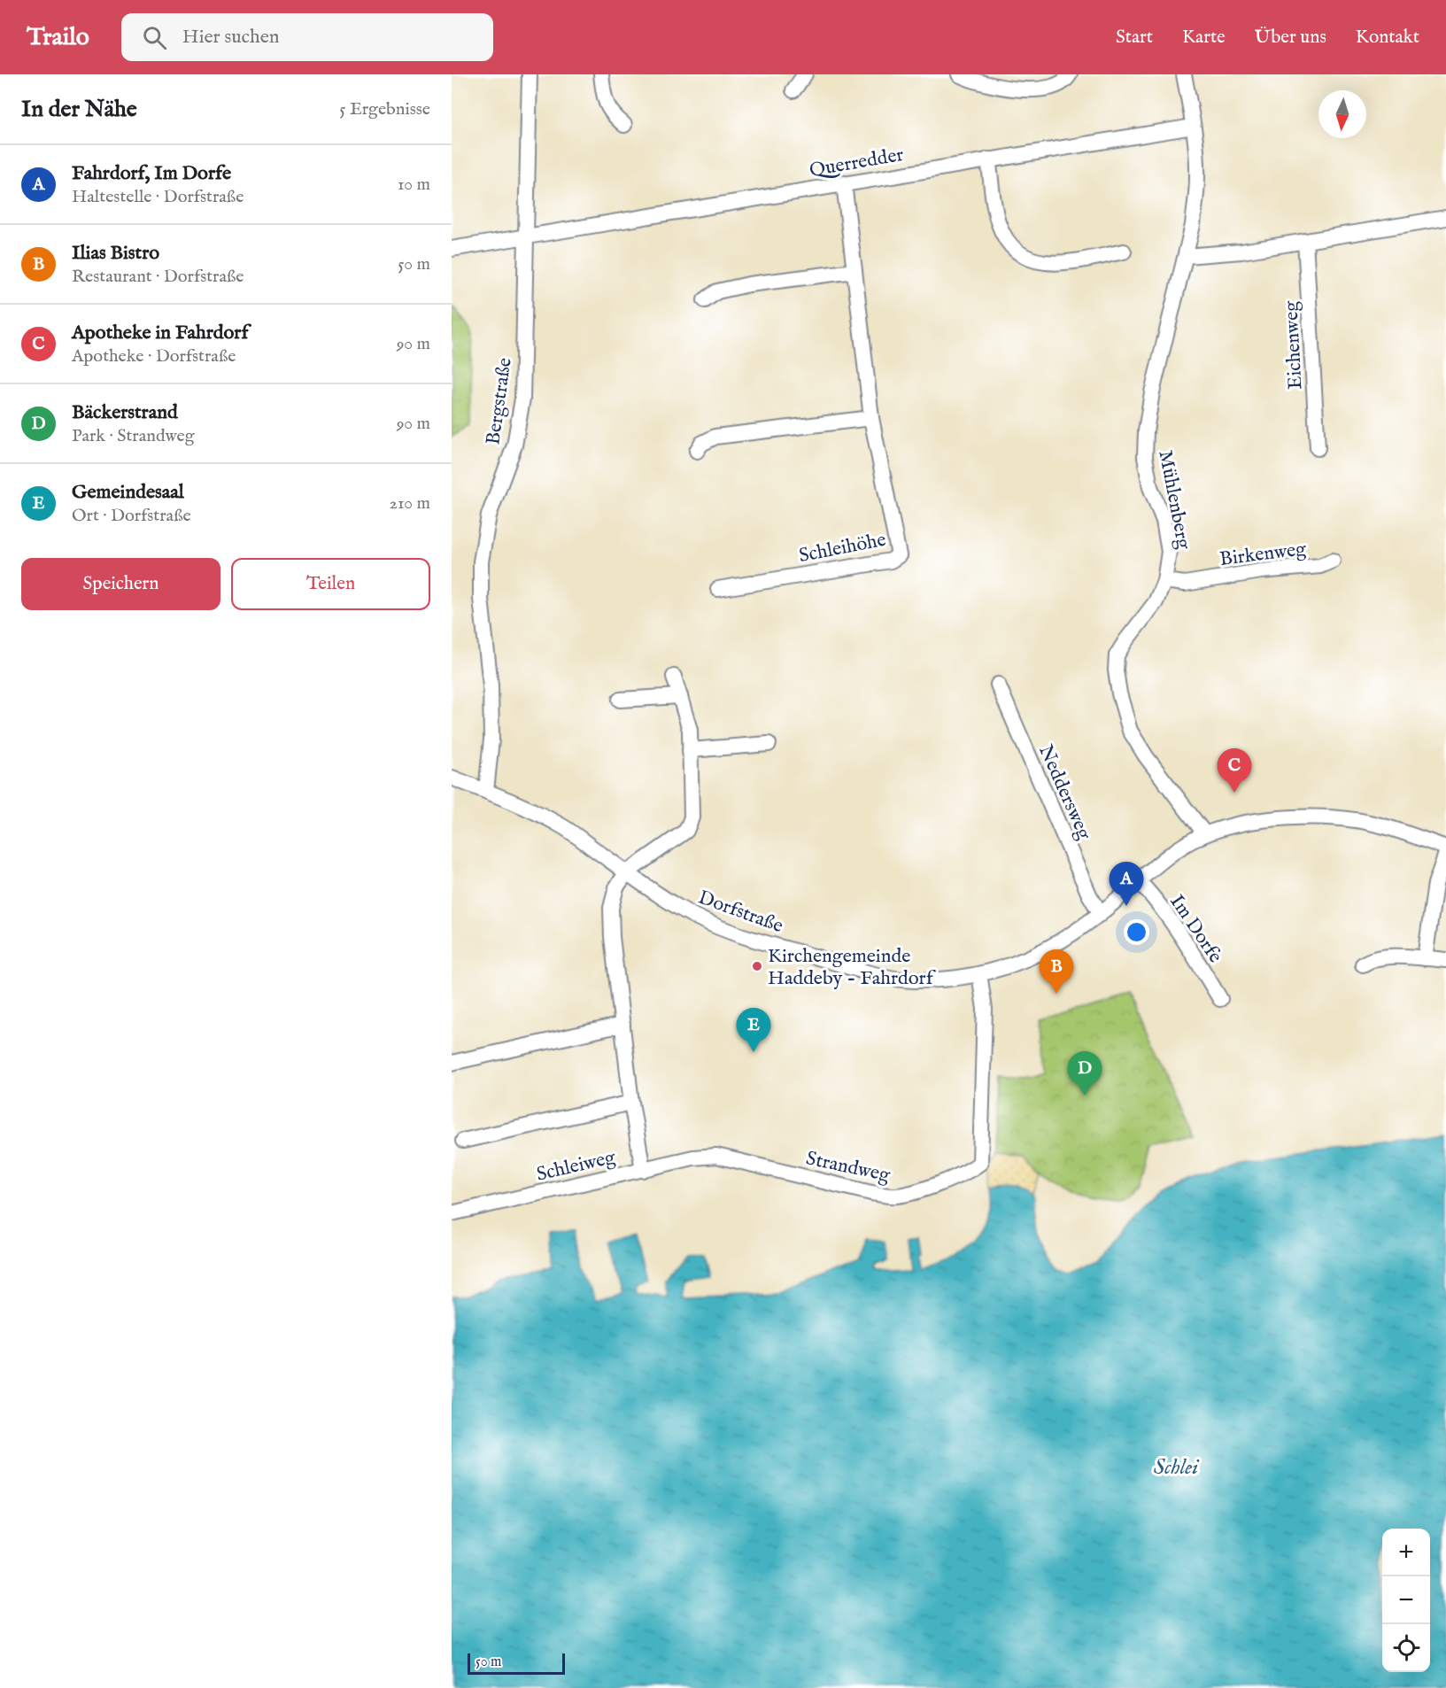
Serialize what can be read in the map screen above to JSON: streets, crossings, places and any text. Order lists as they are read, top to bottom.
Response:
{
  "streets": {
    "street": [
      "Querredder",
      "Eichenweg",
      "Bergstraße",
      "Mühlenberg",
      "Schleihöhe",
      "Birkenweg",
      "Neddersweg",
      "Dorfstraße",
      "Im Dorfe",
      "Schleiweg",
      "Strandweg"
    ]
  },
  "crossings": [
    ["Querredder", "Bergstraße"],
    ["Querredder", "Mühlenberg"],
    ["Querredder", "Schleihöhe"],
    ["Bergstraße", "Dorfstraße"],
    ["Mühlenberg", "Birkenweg"],
    ["Mühlenberg", "Dorfstraße"],
    ["Neddersweg", "Dorfstraße"],
    ["Dorfstraße", "Im Dorfe"],
    ["Dorfstraße", "Schleiweg"],
    ["Dorfstraße", "Strandweg"],
    ["Schleiweg", "Strandweg"]
  ],
  "water": ["Schlei"],
  "places": ["Kirchengemeinde Haddeby - Fahrdorf"],
  "scale_bar": "50 m",
  "north": "bottom",
  "page": {
    "header": "Trailo",
    "search": "Hier suchen",
    "nav": [
      "Start",
      "Karte",
      "Über uns",
      "Kontakt"
    ],
    "heading": ["In der Nähe", "5 Ergebnisse"],
    "list": [
      {
        "mark": "A",
        "name": "Fahrdorf, Im Dorfe",
        "note": "Haltestelle · Dorfstraße",
        "value": "10 m"
      },
      {
        "mark": "B",
        "name": "Ilias Bistro",
        "note": "Restaurant · Dorfstraße",
        "value": "50 m"
      },
      {
        "mark": "C",
        "name": "Apotheke in Fahrdorf",
        "note": "Apotheke · Dorfstraße",
        "value": "90 m"
      },
      {
        "mark": "D",
        "name": "Bäckerstrand",
        "note": "Park · Strandweg",
        "value": "90 m"
      },
      {
        "mark": "E",
        "name": "Gemeindesaal",
        "note": "Ort · Dorfstraße",
        "value": "210 m"
      }
    ],
    "buttons": ["Speichern", "Teilen"],
    "pins": [
      "C",
      "A",
      "B",
      "E",
      "D"
    ],
    "map_buttons": ["+", "−"],
    "scale": "50 m"
  }
}
